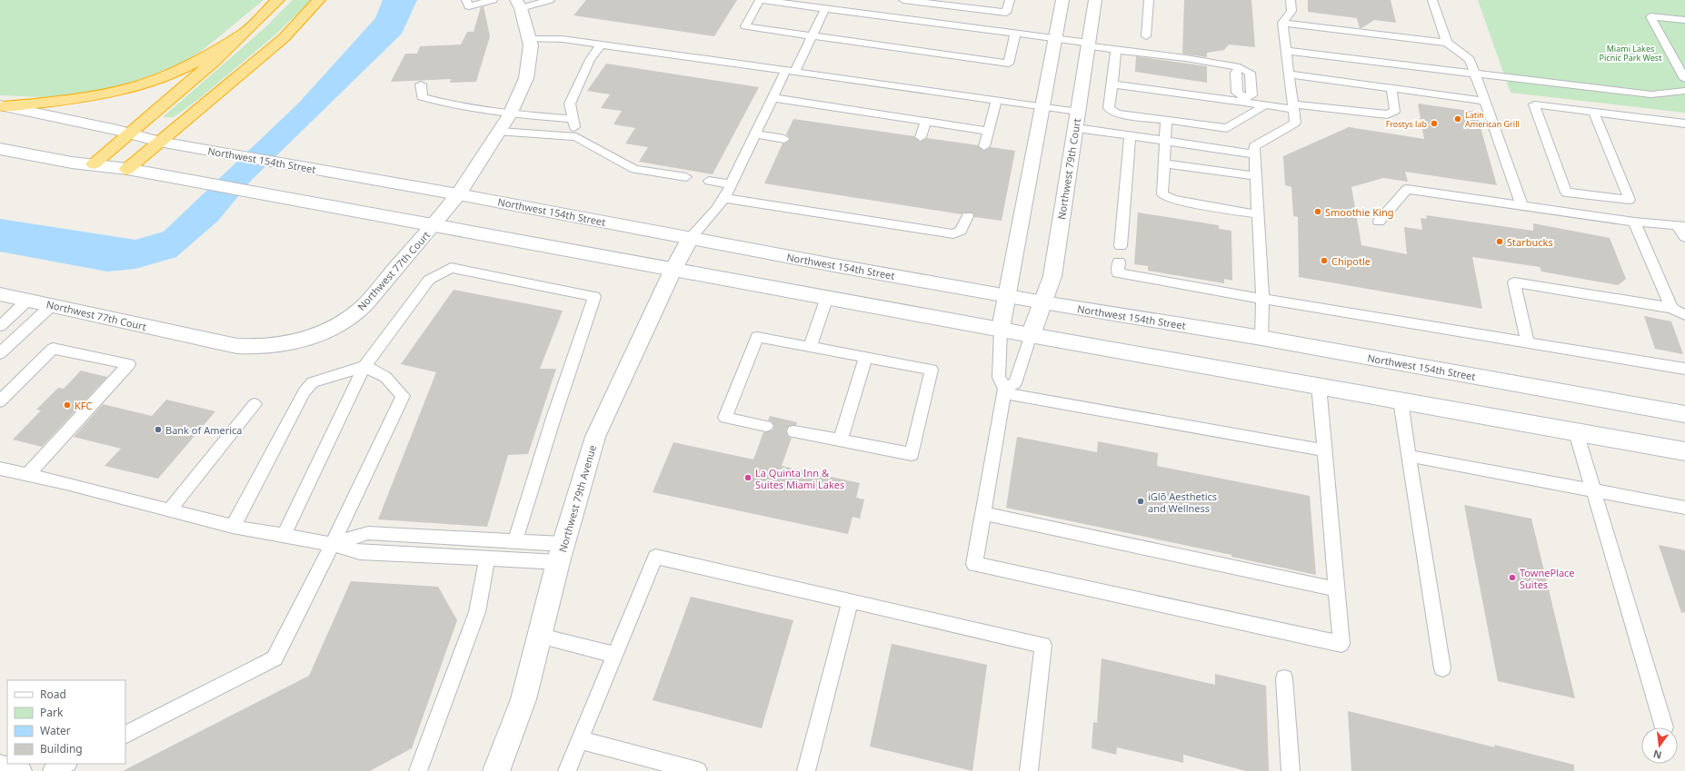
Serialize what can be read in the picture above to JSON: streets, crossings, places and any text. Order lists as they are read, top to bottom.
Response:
{
  "streets": {
    "main road": [
      "Northwest 154th Street",
      "Northwest 79th Court",
      "Northwest 77th Court",
      "Northwest 79th Avenue"
    ]
  },
  "crossings": [
    ["Northwest 154th Street", "Northwest 79th Court"],
    ["Northwest 154th Street", "Northwest 77th Court"],
    ["Northwest 154th Street", "Northwest 79th Avenue"]
  ],
  "parks": ["Miami Lakes Picnic Park West"],
  "places": [
    "Latin American Grill",
    "Frostys lab",
    "Smoothie King",
    "Starbucks",
    "Chipotle",
    "KFC",
    "Bank of America",
    "La Quinta Inn & Suites Miami Lakes",
    "iGlō Aesthetics and Wellness",
    "TownePlace Suites"
  ],
  "legend": [
    "Road",
    "Park",
    "Water",
    "Building"
  ],
  "north": "bottom"
}
